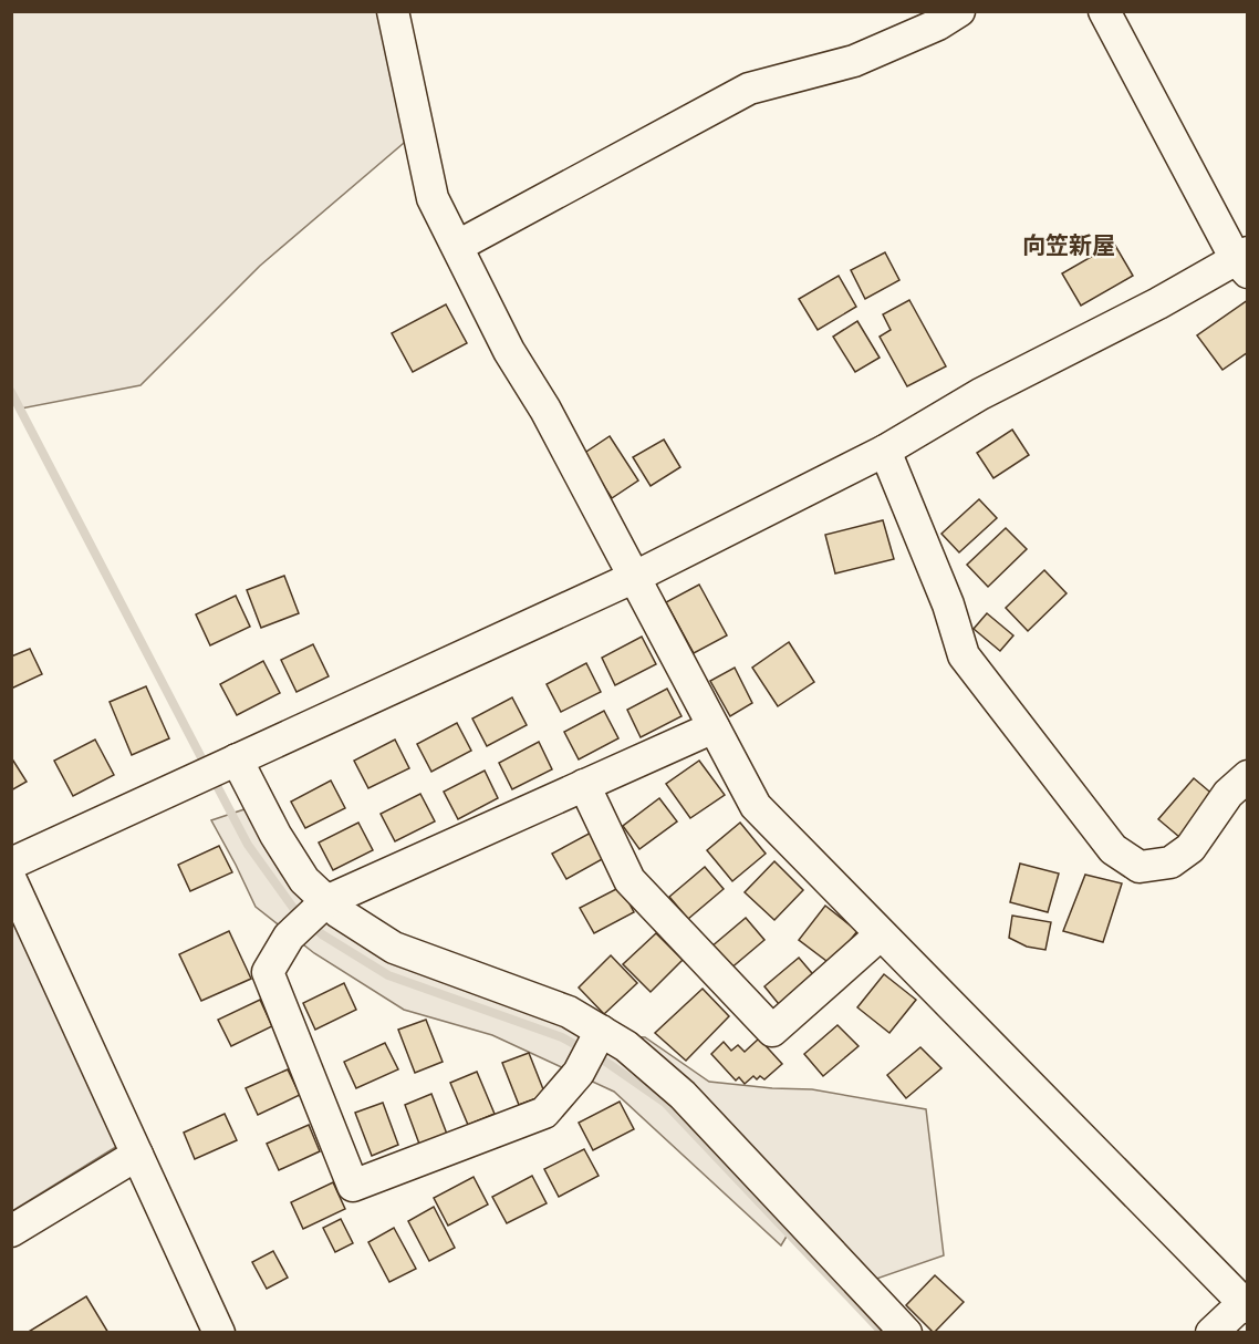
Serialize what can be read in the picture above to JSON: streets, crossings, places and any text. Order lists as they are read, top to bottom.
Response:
{
  "districts": ["向笠新屋"]
}
